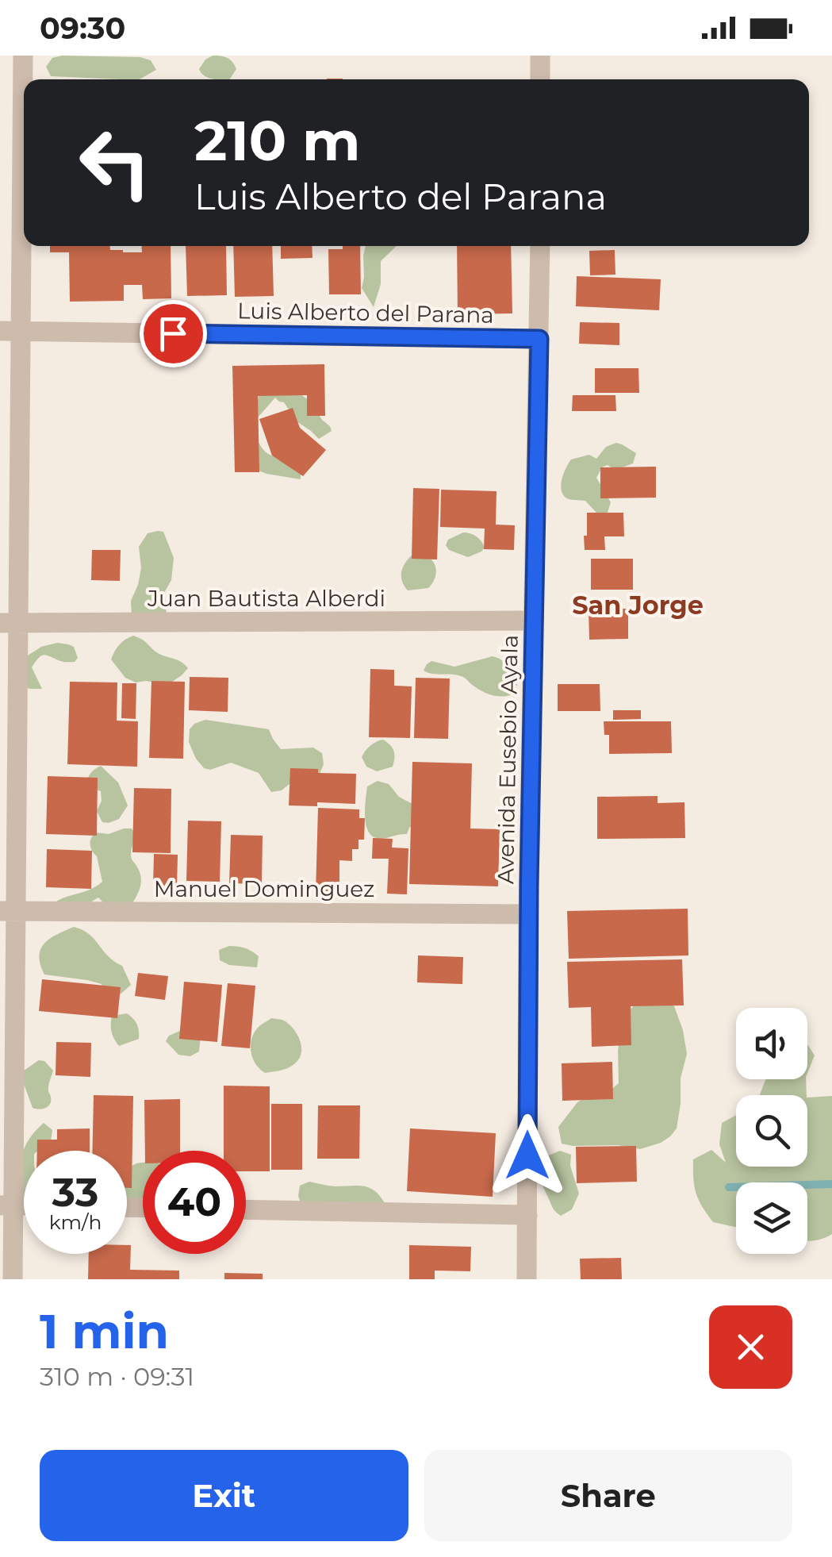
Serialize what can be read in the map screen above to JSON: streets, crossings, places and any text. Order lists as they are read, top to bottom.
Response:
{
  "streets": {
    "street": [
      "Luis Alberto del Parana",
      "Juan Bautista Alberdi",
      "Avenida Eusebio Ayala",
      "Manuel Dominguez"
    ]
  },
  "crossings": [
    ["Luis Alberto del Parana", "Avenida Eusebio Ayala"],
    ["Juan Bautista Alberdi", "Avenida Eusebio Ayala"],
    ["Avenida Eusebio Ayala", "Manuel Dominguez"]
  ],
  "districts": ["San Jorge"],
  "page": {
    "status": "09:30",
    "turn": ["210 m", "Luis Alberto del Parana"],
    "speed": "33 km/h",
    "limit": "40",
    "heading": ["1 min", "310 m · 09:31"],
    "buttons": ["Exit", "Share"]
  }
}
